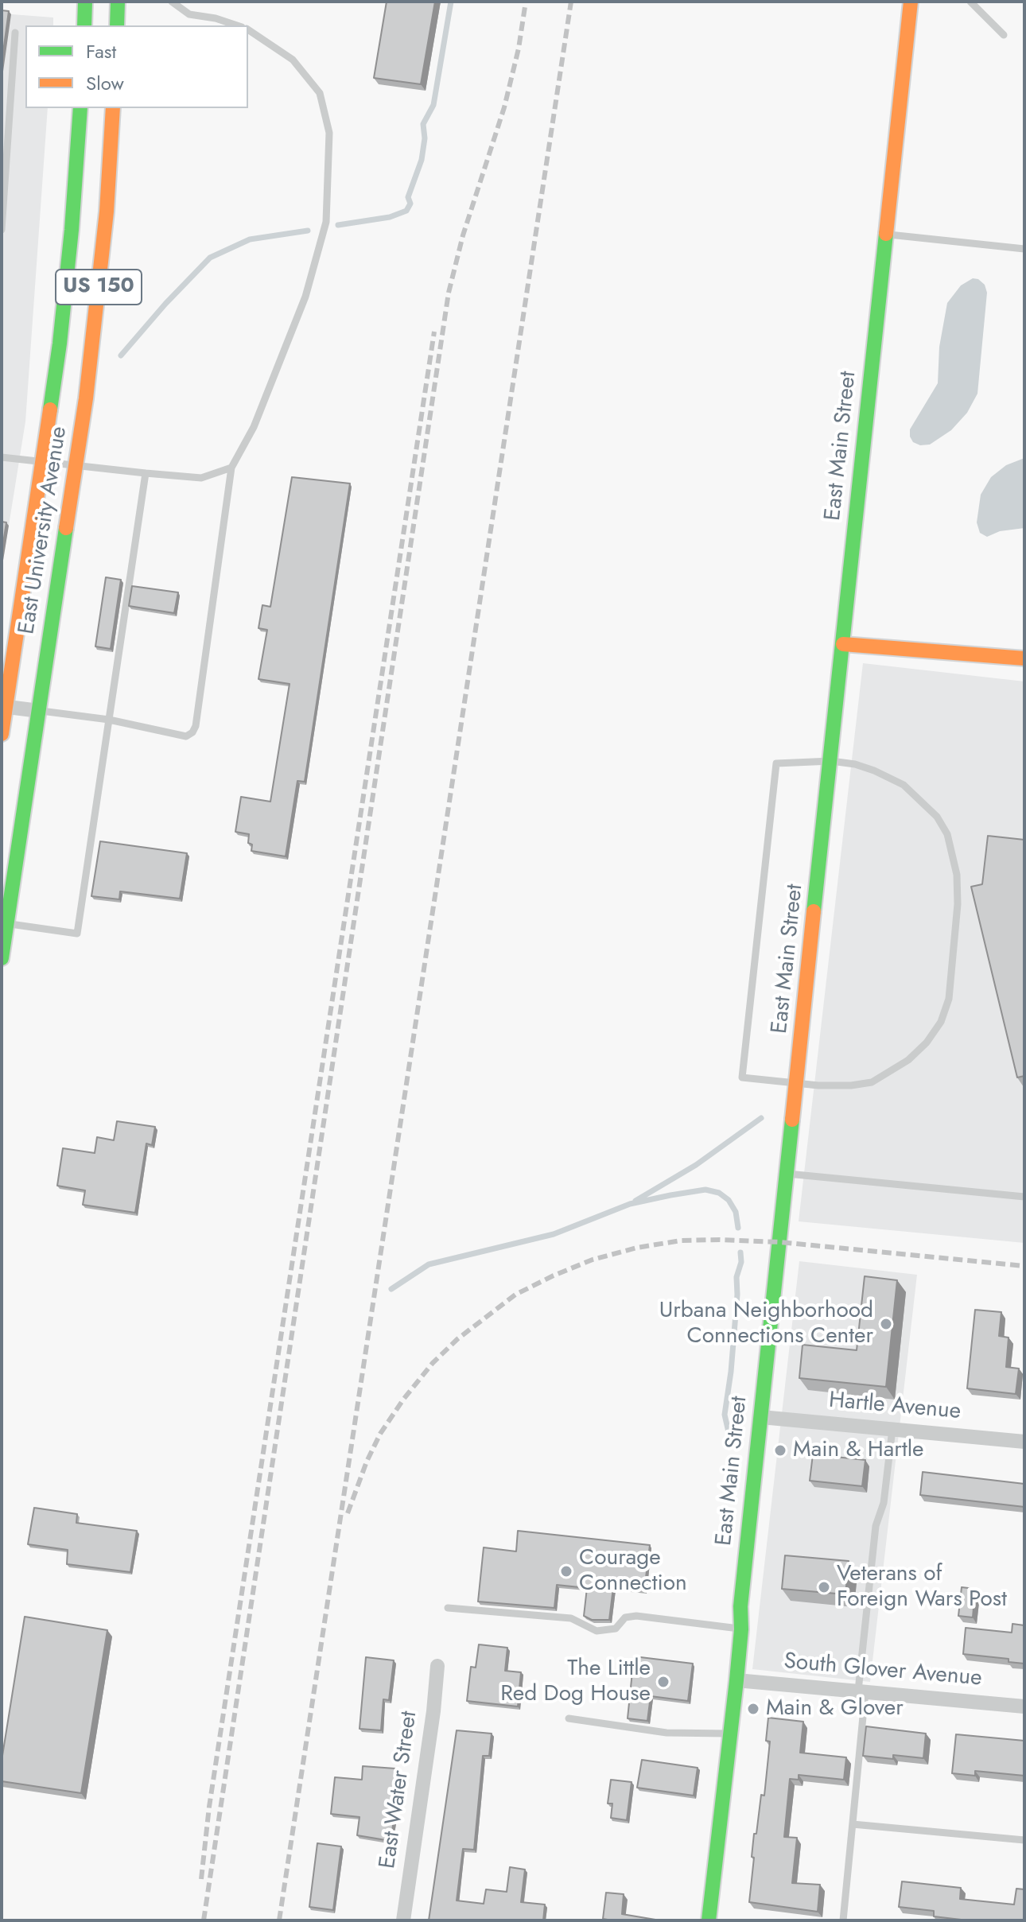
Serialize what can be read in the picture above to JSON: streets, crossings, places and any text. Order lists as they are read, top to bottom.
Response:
{
  "streets": {
    "main road": ["US 150", "East Main Street", "East University Avenue"],
    "street": ["Hartle Avenue", "South Glover Avenue", "East Water Street"]
  },
  "crossings": [
    ["East Main Street", "Hartle Avenue"],
    ["East Main Street", "South Glover Avenue"]
  ],
  "places": [
    "Urbana Neighborhood Connections Center",
    "Main & Hartle",
    "Courage Connection",
    "Veterans of Foreign Wars Post",
    "The Little Red Dog House",
    "Main & Glover"
  ],
  "legend": ["Fast", "Slow"]
}
